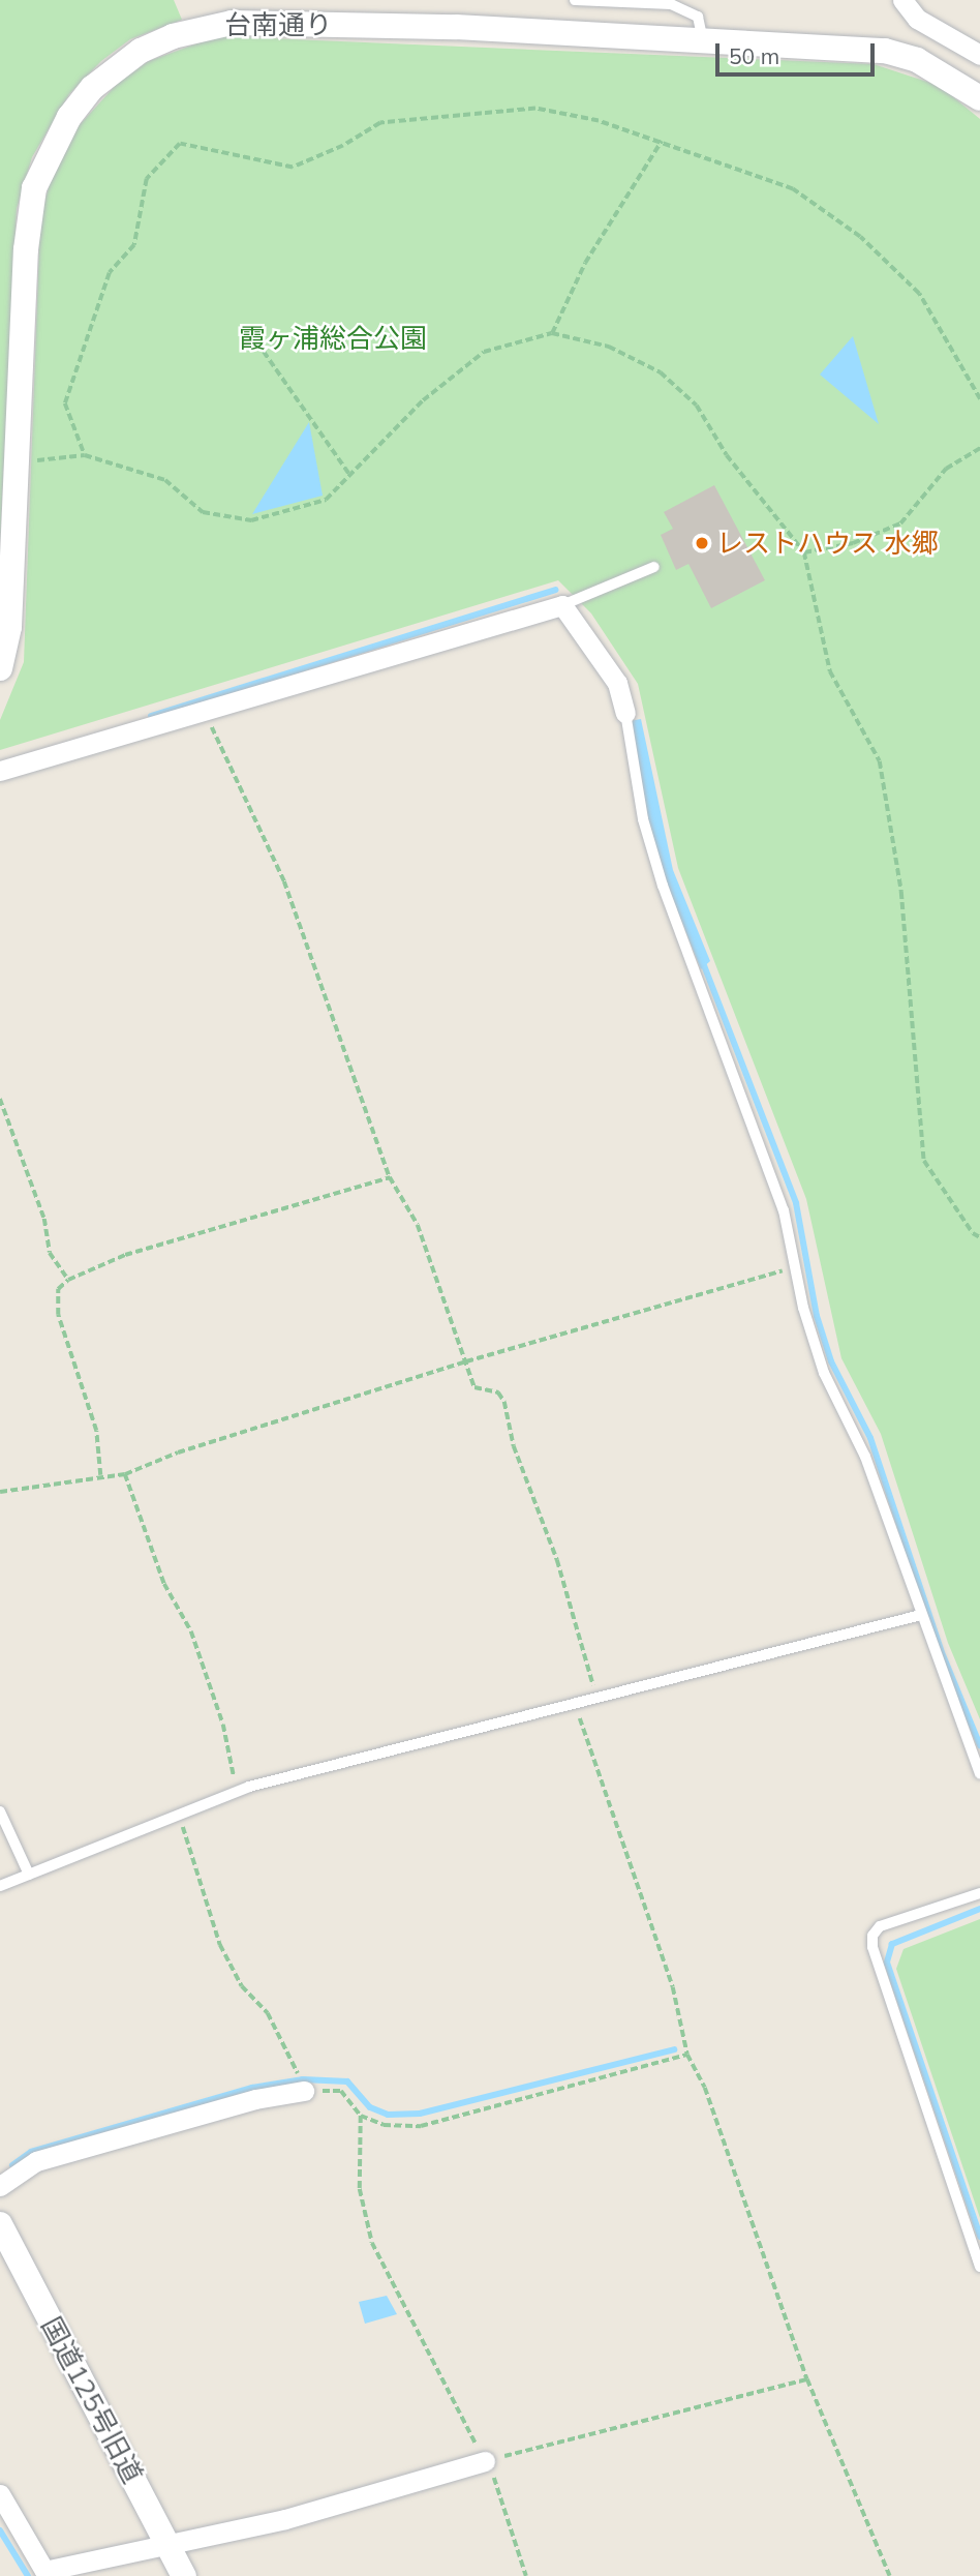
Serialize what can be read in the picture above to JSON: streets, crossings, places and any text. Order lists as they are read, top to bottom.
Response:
{
  "streets": {
    "street": ["台南通り", "国道125号旧道"]
  },
  "parks": ["霞ヶ浦総合公園"],
  "places": ["レストハウス 水郷"],
  "scale_bar": "50 m"
}
